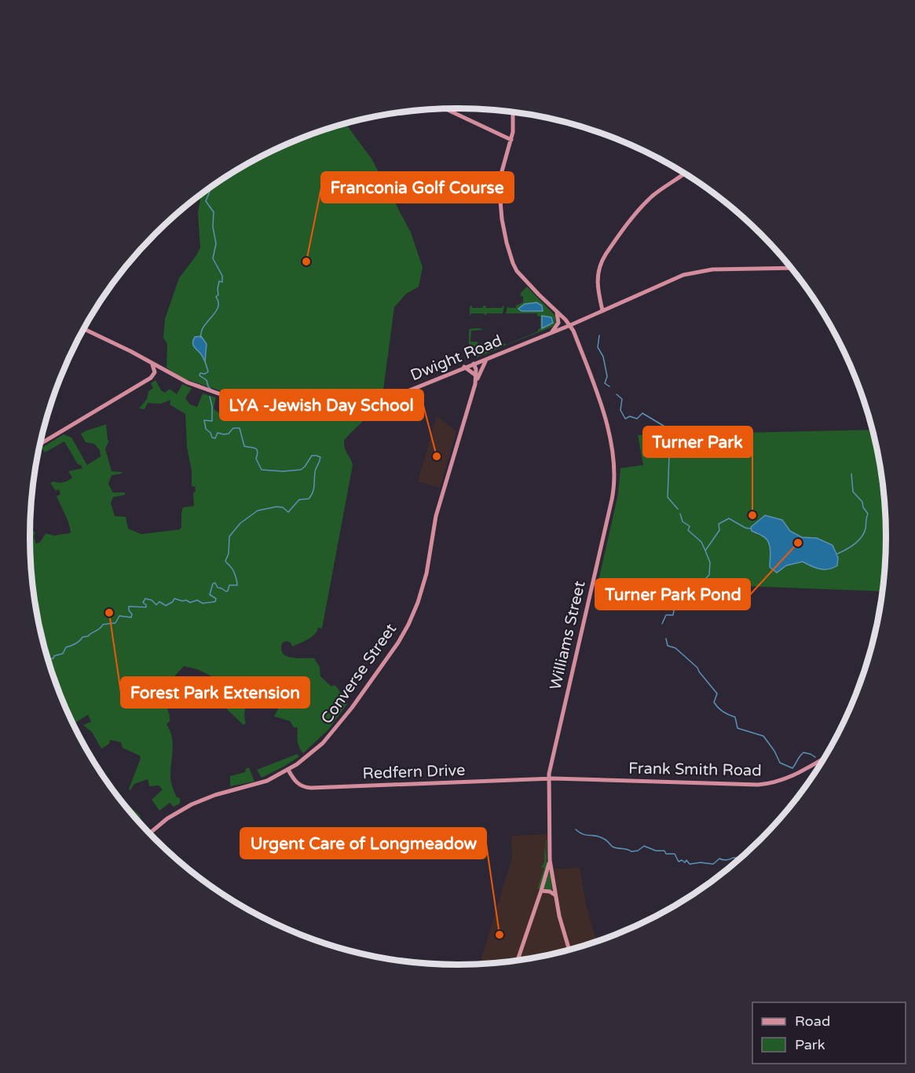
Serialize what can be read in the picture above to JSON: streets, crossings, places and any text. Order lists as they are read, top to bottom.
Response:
{
  "streets": {
    "main road": [
      "Dwight Road",
      "Williams Street",
      "Converse Street",
      "Frank Smith Road",
      "Redfern Drive"
    ]
  },
  "crossings": [
    ["Dwight Road", "Williams Street"],
    ["Dwight Road", "Converse Street"],
    ["Williams Street", "Frank Smith Road"],
    ["Williams Street", "Redfern Drive"],
    ["Converse Street", "Redfern Drive"],
    ["Frank Smith Road", "Redfern Drive"]
  ],
  "places": [
    "Franconia Golf Course",
    "LYA -Jewish Day School",
    "Turner Park",
    "Turner Park Pond",
    "Forest Park Extension",
    "Urgent Care of Longmeadow"
  ],
  "legend": ["Road", "Park"]
}
